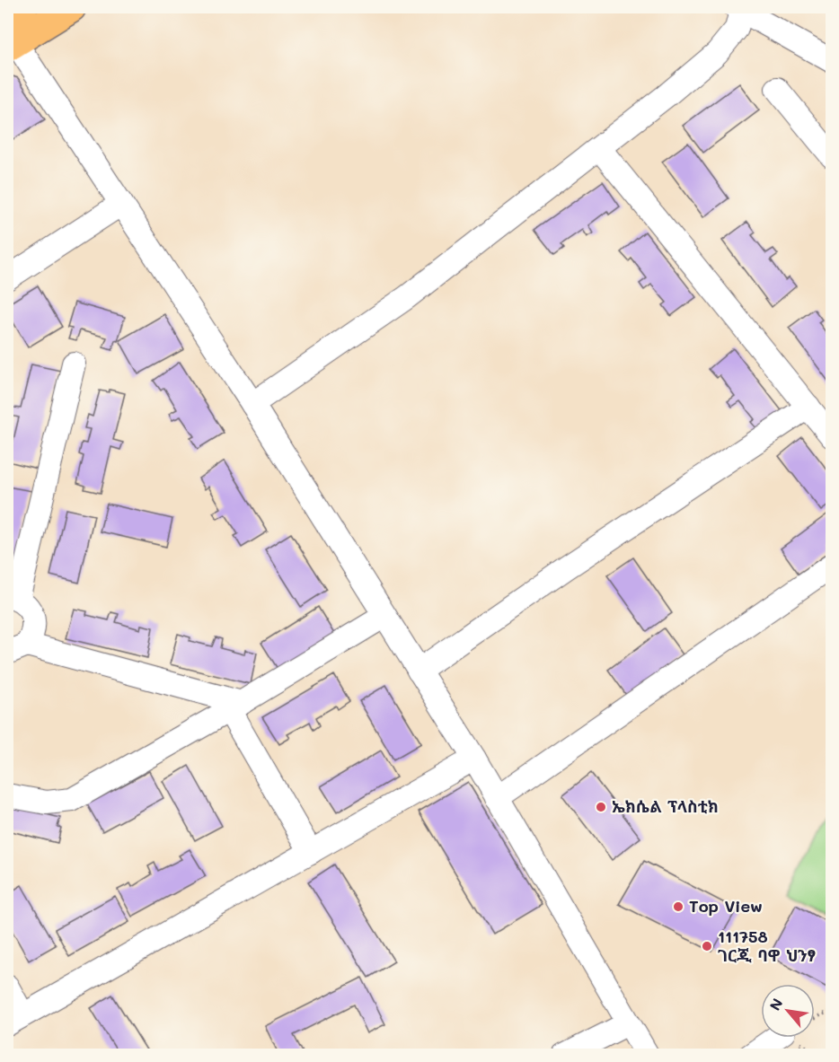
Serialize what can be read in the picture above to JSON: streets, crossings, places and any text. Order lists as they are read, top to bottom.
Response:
{
  "places": ["ኤክሴል ፕላስቲክ", "Top View", "111758 ገርጂ ባዋ ህንፃ"],
  "north": "top left"
}
